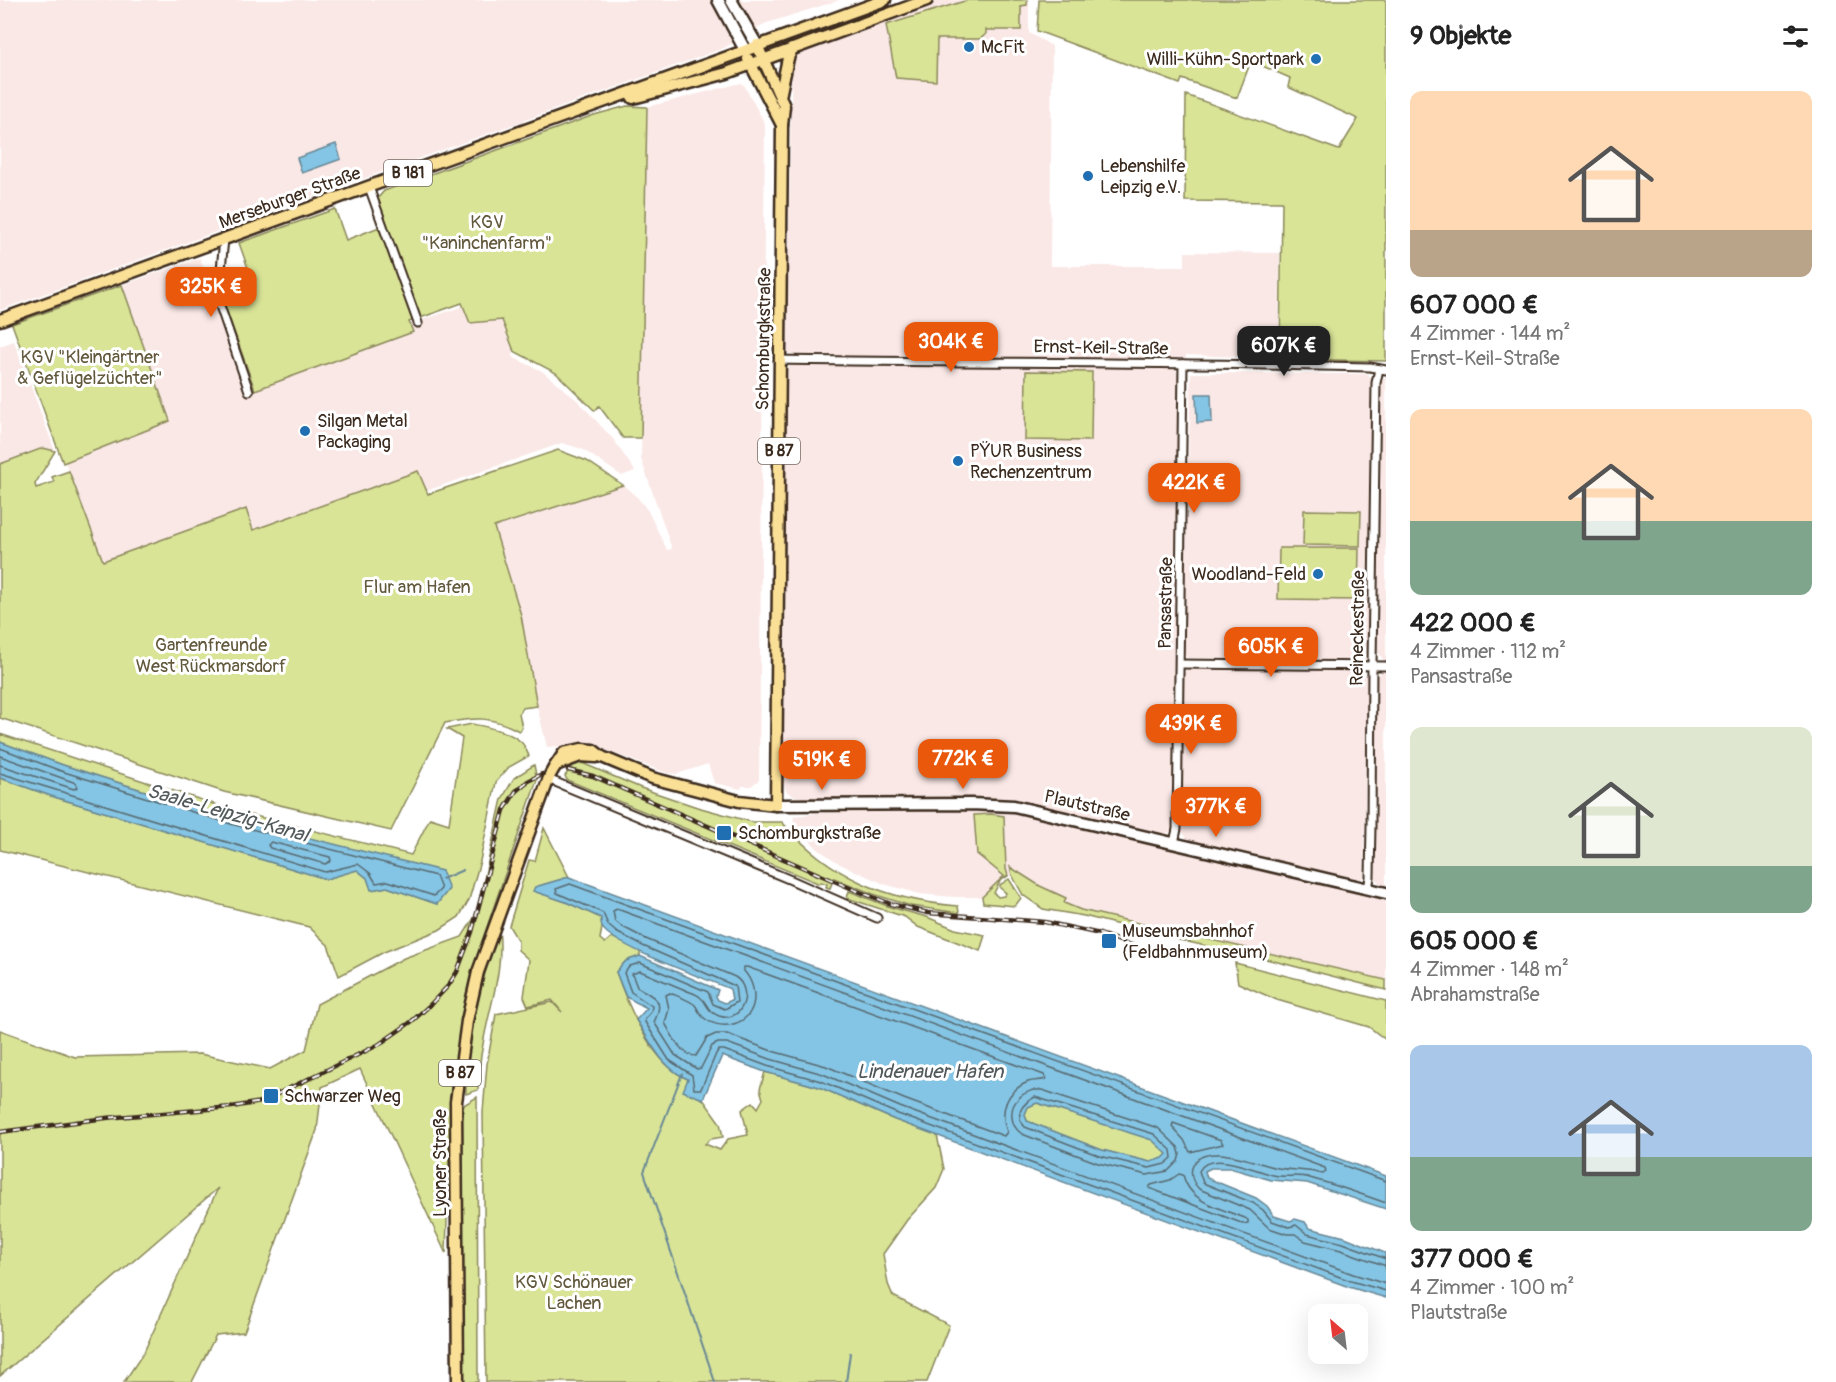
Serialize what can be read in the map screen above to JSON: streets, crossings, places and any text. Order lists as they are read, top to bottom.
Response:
{
  "streets": {
    "main road": [
      "B 181",
      "Merseburger Straße",
      "Schomburgkstraße",
      "B 87",
      "Plautstraße",
      "Lyoner Straße"
    ],
    "street": ["Ernst-Keil-Straße", "Pansastraße", "Reineckestraße"]
  },
  "crossings": [
    ["Merseburger Straße", "Schomburgkstraße"],
    ["Merseburger Straße", "B 87"],
    ["Schomburgkstraße", "Ernst-Keil-Straße"],
    ["Schomburgkstraße", "B 87"],
    ["Schomburgkstraße", "Plautstraße"],
    ["Ernst-Keil-Straße", "Pansastraße"],
    ["Ernst-Keil-Straße", "Reineckestraße"],
    ["Pansastraße", "Plautstraße"],
    ["Reineckestraße", "Plautstraße"],
    ["Plautstraße", "Lyoner Straße"]
  ],
  "water": ["Saale-Leipzig-Kanal", "Lindenauer Hafen"],
  "parks": [
    "KGV \"Kaninchenfarm\"",
    "KGV \"Kleingärtner & Geflügelzüchter\"",
    "Flur am Hafen",
    "Gartenfreunde West Rückmarsdorf",
    "KGV Schönauer Lachen"
  ],
  "places": {
    "other": [
      "McFit",
      "Willi-Kühn-Sportpark",
      "Lebenshilfe Leipzig e.V.",
      "Silgan Metal Packaging",
      "PŸUR Business Rechenzentrum",
      "Woodland-Feld"
    ],
    "transit": ["Schomburgkstraße", "Museumsbahnhof (Feldbahnmuseum)", "Schwarzer Weg"]
  },
  "north": "top left",
  "page": {
    "heading": "9 Objekte",
    "list": [
      {
        "name": "607 000 €",
        "note": "4 Zimmer · 144 m² · Ernst-Keil-Straße"
      },
      {
        "name": "422 000 €",
        "note": "4 Zimmer · 112 m² · Pansastraße"
      },
      {
        "name": "605 000 €",
        "note": "4 Zimmer · 148 m² · Abrahamstraße"
      },
      {
        "name": "377 000 €",
        "note": "4 Zimmer · 100 m² · Plautstraße"
      }
    ],
    "price": [
      "325K €",
      "304K €",
      "607K €",
      "422K €",
      "605K €",
      "439K €",
      "772K €",
      "519K €",
      "377K €"
    ]
  }
}
